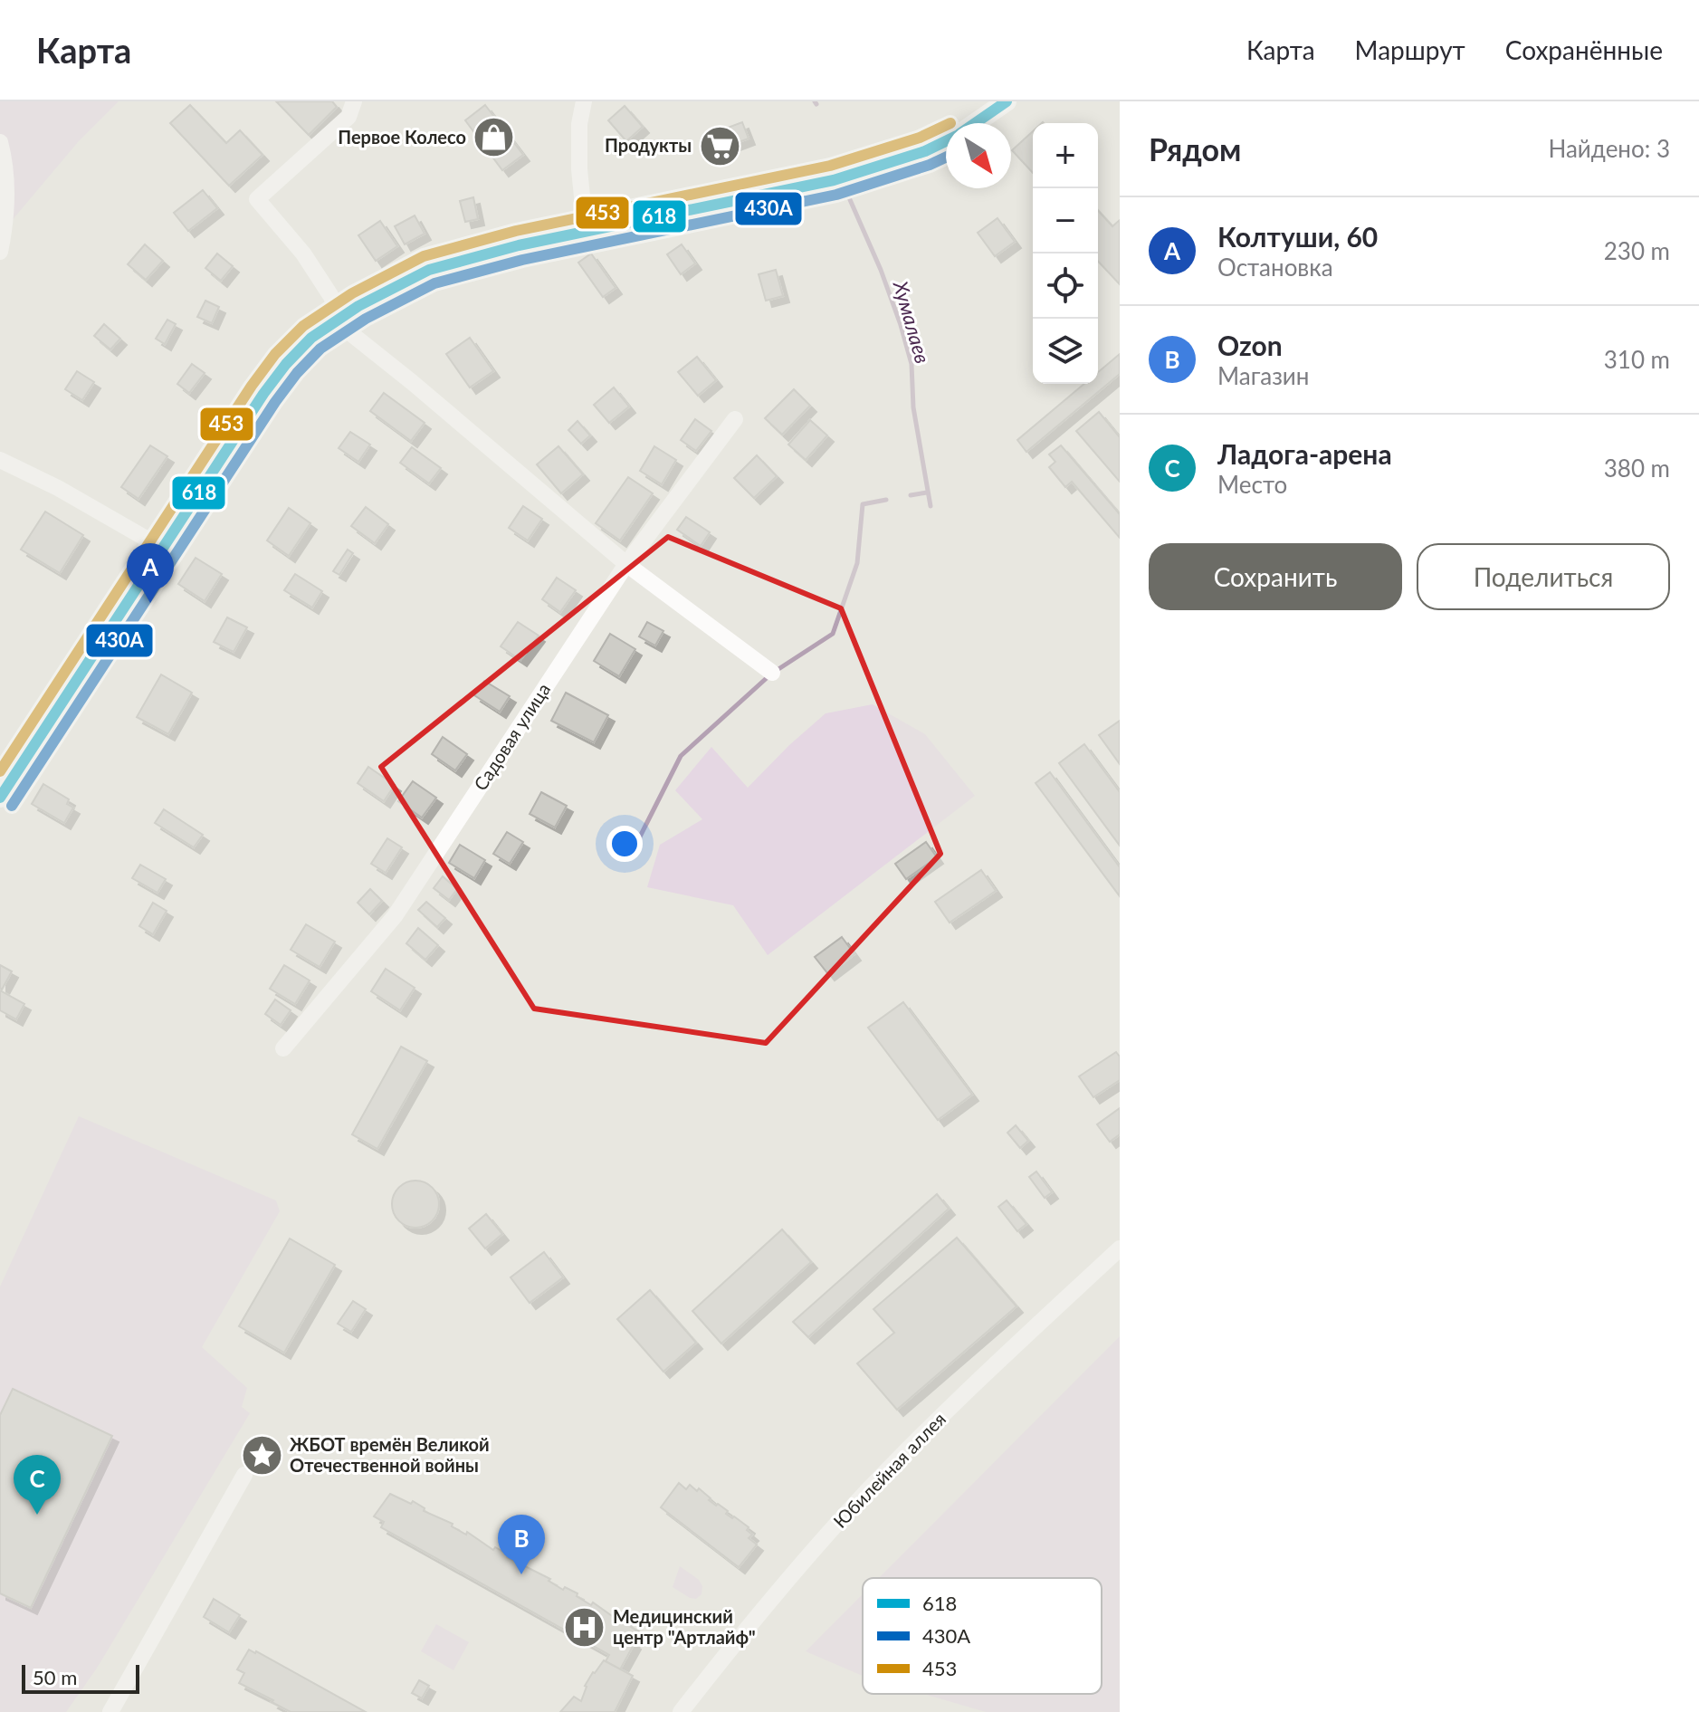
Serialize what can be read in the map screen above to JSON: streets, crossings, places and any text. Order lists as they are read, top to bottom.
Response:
{
  "streets": {
    "street": ["Садовая улица", "Юбилейная аллея"]
  },
  "water": ["Хумалаев"],
  "places": {
    "shop": ["Первое Колесо"],
    "supermarket": ["Продукты"],
    "place": ["ЖБОТ времён Великой Отечественной войны"],
    "hospital": ["Медицинский центр \"Артлайф\""]
  },
  "lines": ["transit line 618", "transit line 453", "transit line 430А"],
  "legend": ["618", "430А", "453"],
  "scale_bar": "50 m",
  "north": "bottom right",
  "page": {
    "header": "Карта",
    "nav": ["Карта", "Маршрут", "Сохранённые"],
    "heading": ["Рядом", "Найдено: 3"],
    "map_buttons": ["+", "−"],
    "list": [
      {
        "mark": "A",
        "name": "Колтуши, 60",
        "note": "Остановка",
        "value": "230 m"
      },
      {
        "mark": "B",
        "name": "Ozon",
        "note": "Магазин",
        "value": "310 m"
      },
      {
        "mark": "C",
        "name": "Ладога-арена",
        "note": "Место",
        "value": "380 m"
      }
    ],
    "buttons": ["Сохранить", "Поделиться"],
    "pins": ["A", "C", "B"],
    "scale": "50 m"
  }
}
